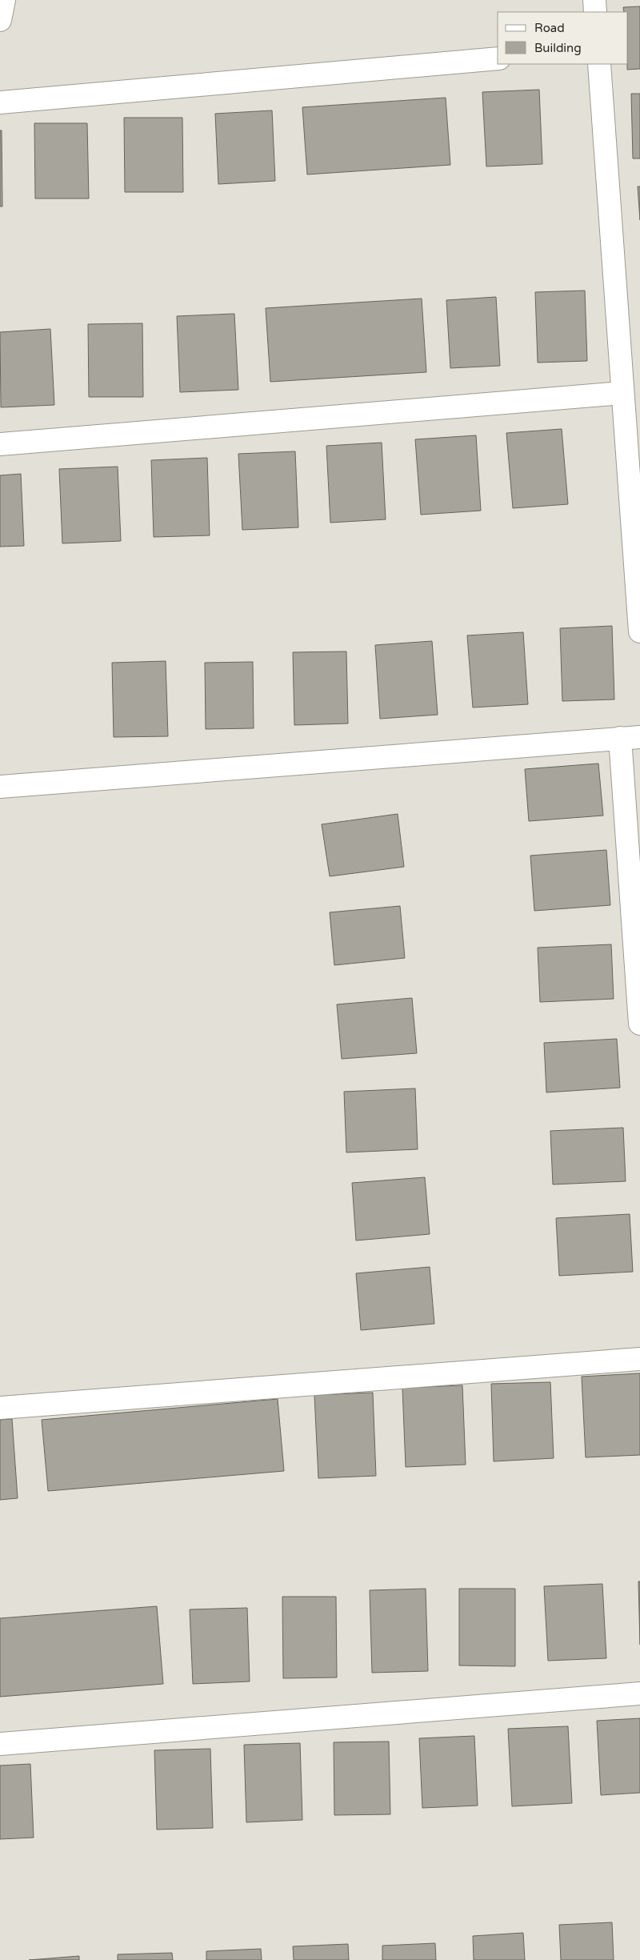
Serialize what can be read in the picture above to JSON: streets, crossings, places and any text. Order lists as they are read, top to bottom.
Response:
{
  "legend": ["Road", "Building"]
}
